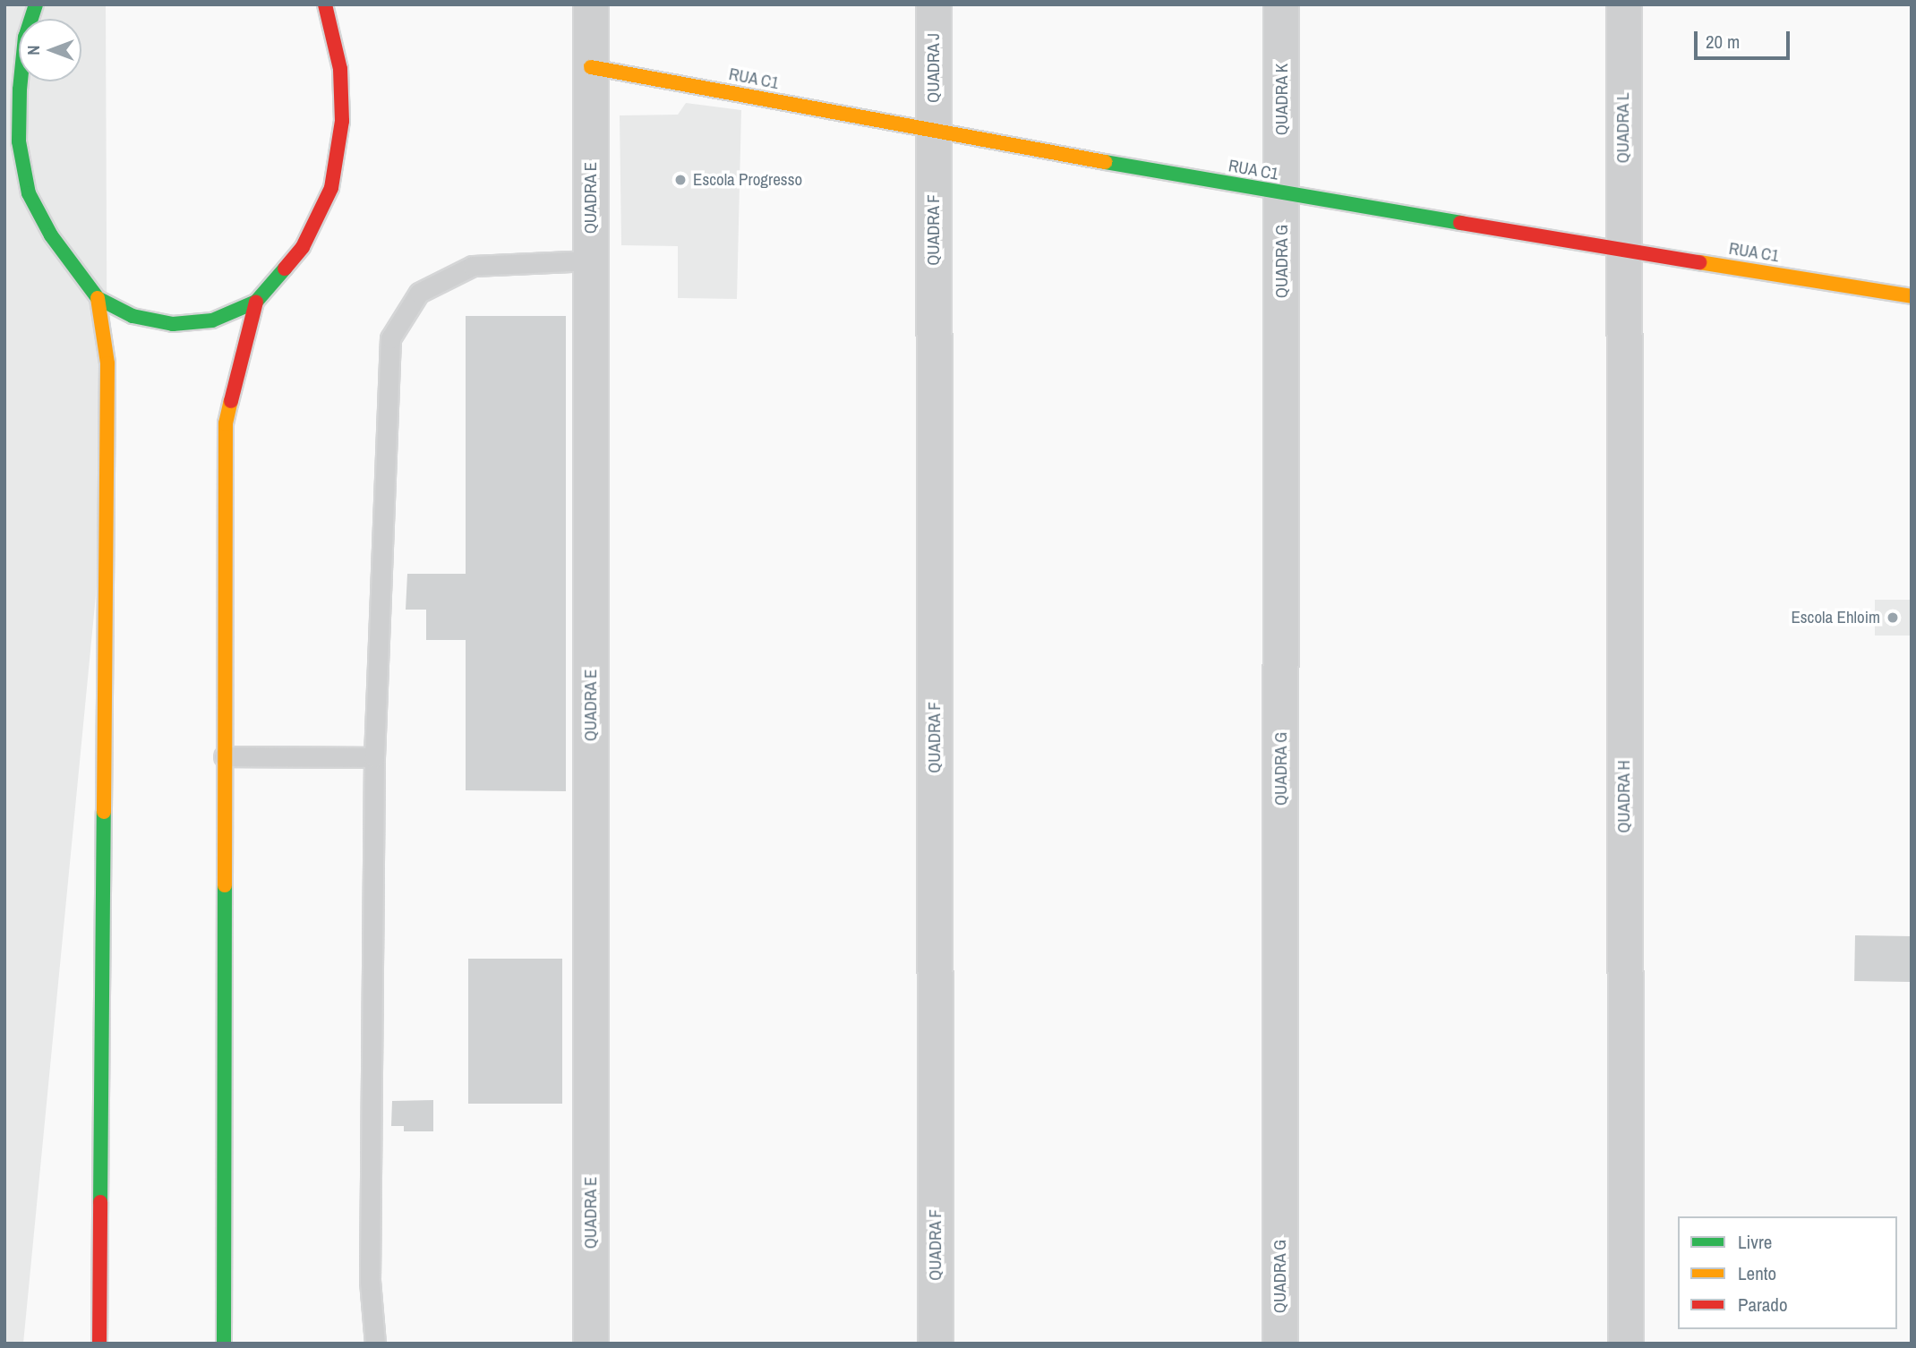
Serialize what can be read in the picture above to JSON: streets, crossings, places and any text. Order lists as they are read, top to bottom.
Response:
{
  "streets": {
    "main road": ["RUA C1"],
    "street": [
      "QUADRA J",
      "QUADRA K",
      "QUADRA L",
      "QUADRA E",
      "QUADRA F",
      "QUADRA G",
      "QUADRA H"
    ]
  },
  "crossings": [
    ["QUADRA J", "RUA C1"],
    ["QUADRA J", "QUADRA F"],
    ["RUA C1", "QUADRA K"],
    ["RUA C1", "QUADRA L"],
    ["RUA C1", "QUADRA E"],
    ["RUA C1", "QUADRA F"],
    ["RUA C1", "QUADRA G"],
    ["RUA C1", "QUADRA H"],
    ["QUADRA K", "QUADRA G"],
    ["QUADRA L", "QUADRA H"]
  ],
  "places": ["Escola Progresso", "Escola Ehloim"],
  "legend": ["Livre", "Lento", "Parado"],
  "scale_bar": "20 m",
  "north": "left"
}
